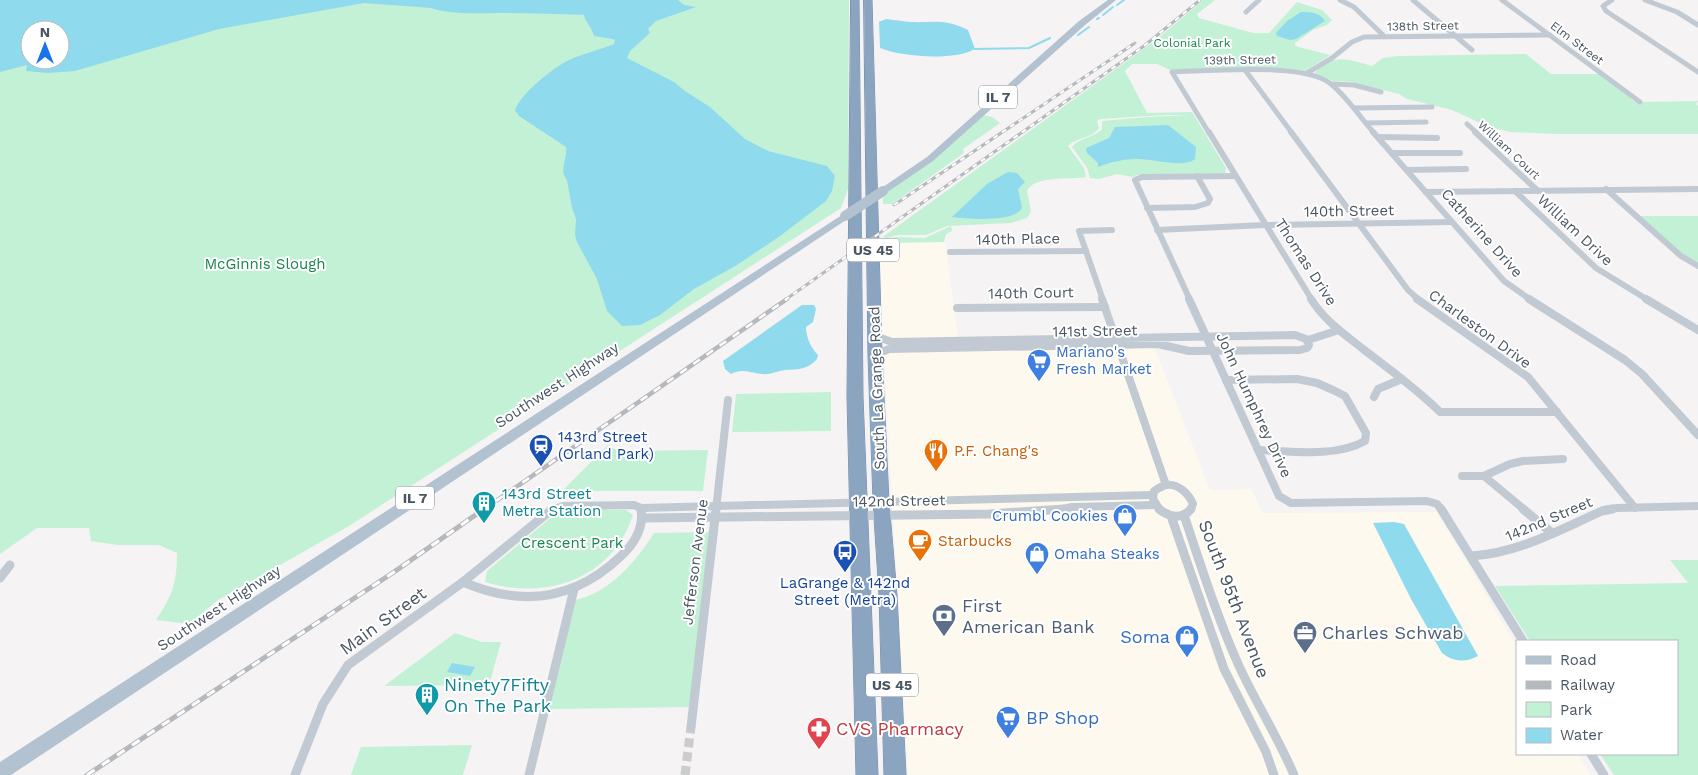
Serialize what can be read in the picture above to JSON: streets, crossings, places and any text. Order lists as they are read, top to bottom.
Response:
{
  "streets": {
    "highway": ["US 45", "South La Grange Road"],
    "main road": ["IL 7", "Southwest Highway"],
    "street": [
      "138th Street",
      "Elm Street",
      "139th Street",
      "William Court",
      "140th Street",
      "William Drive",
      "Catherine Drive",
      "140th Place",
      "Thomas Drive",
      "140th Court",
      "Charleston Drive",
      "141st Street",
      "John Humphrey Drive",
      "142nd Street",
      "Jefferson Avenue",
      "South 95th Avenue",
      "Main Street"
    ]
  },
  "crossings": [
    ["138th Street", "Elm Street"],
    ["138th Street", "139th Street"],
    ["138th Street", "Catherine Drive"],
    ["139th Street", "Catherine Drive"],
    ["139th Street", "Thomas Drive"],
    ["139th Street", "Charleston Drive"],
    ["140th Street", "Catherine Drive"],
    ["140th Street", "Thomas Drive"],
    ["140th Street", "Charleston Drive"],
    ["140th Street", "John Humphrey Drive"],
    ["Thomas Drive", "Charleston Drive"],
    ["Thomas Drive", "141st Street"],
    ["Thomas Drive", "John Humphrey Drive"],
    ["Charleston Drive", "142nd Street"],
    ["141st Street", "South La Grange Road"],
    ["141st Street", "John Humphrey Drive"],
    ["South La Grange Road", "142nd Street"],
    ["John Humphrey Drive", "142nd Street"],
    ["142nd Street", "Jefferson Avenue"],
    ["142nd Street", "South 95th Avenue"],
    ["142nd Street", "Main Street"]
  ],
  "parks": ["Colonial Park", "McGinnis Slough", "Crescent Park"],
  "places": {
    "supermarket": ["Mariano's Fresh Market", "BP Shop"],
    "station": ["143rd Street (Orland Park)"],
    "restaurant": ["P.F. Chang's"],
    "building": ["143rd Street Metra Station", "Ninety7Fifty On The Park"],
    "shop": ["Crumbl Cookies", "Omaha Steaks", "Soma"],
    "cafe": ["Starbucks"],
    "bus stop": ["LaGrange & 142nd Street (Metra)"],
    "bank": ["First American Bank"],
    "office": ["Charles Schwab"],
    "pharmacy": ["CVS Pharmacy"]
  },
  "legend": [
    "Road",
    "Railway",
    "Park",
    "Water"
  ],
  "north": "top"
}
